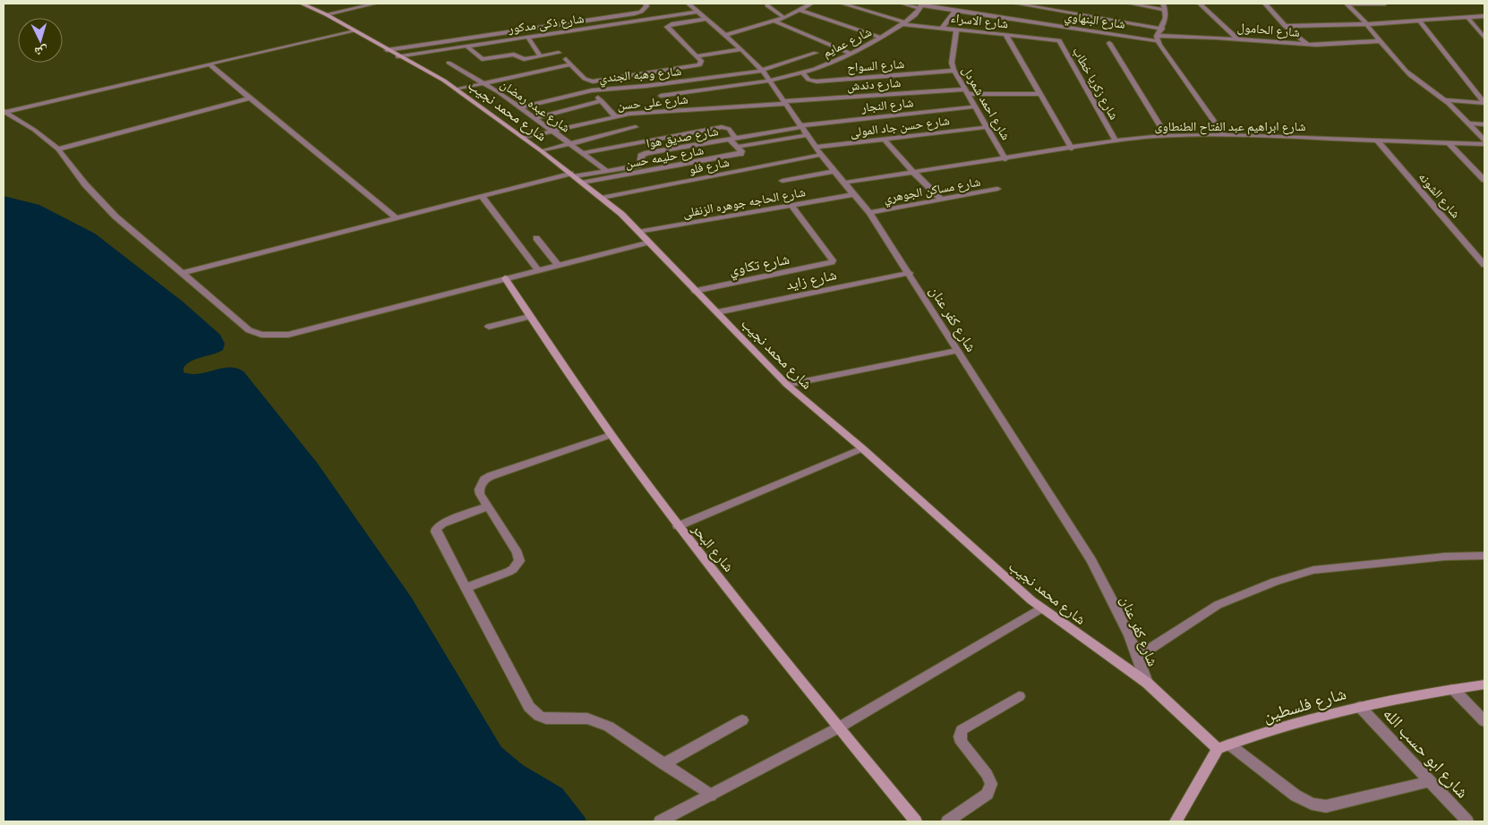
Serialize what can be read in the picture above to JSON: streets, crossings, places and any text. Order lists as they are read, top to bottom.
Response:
{
  "streets": {
    "street": [
      "شارع البنهاوي",
      "شارع الاسراء",
      "شارع ذكى مدكور",
      "شارع الحامول",
      "شارع عمايم",
      "شارع السواح",
      "شارع وهبه الجندي",
      "شارع زكريا خطاب",
      "شارع دندش",
      "شارع على حسن",
      "شارع احمد شمردل",
      "شارع النجار",
      "شارع عبده رمضان",
      "شارع محمد نجيب",
      "شارع حسن جاد المولى",
      "شارع ابراهيم عبد الفتاح الطنطاوى",
      "شارع صديق هوا",
      "شارع حليمه حسن",
      "شارع فلو",
      "شارع مساكن الجوهري",
      "شارع الشونه",
      "شارع الحاجه جوهره الزنفلى",
      "شارع تكاوي",
      "شارع زايد",
      "شارع كفر عنان",
      "شارع البحر",
      "شارع فلسطين",
      "شارع ابو حسب الله"
    ]
  },
  "crossings": [
    ["شارع البنهاوي", "شارع الحامول"],
    ["شارع البنهاوي", "شارع عمايم"],
    ["شارع الاسراء", "شارع عمايم"],
    ["شارع الاسراء", "شارع زكريا خطاب"],
    ["شارع الاسراء", "شارع احمد شمردل"],
    ["شارع ذكى مدكور", "شارع محمد نجيب"],
    ["شارع ذكى مدكور", "شارع كفر عنان"],
    ["شارع عمايم", "شارع السواح"],
    ["شارع عمايم", "شارع كفر عنان"],
    ["شارع السواح", "شارع احمد شمردل"],
    ["شارع وهبه الجندي", "شارع عبده رمضان"],
    ["شارع وهبه الجندي", "شارع كفر عنان"],
    ["شارع زكريا خطاب", "شارع ابراهيم عبد الفتاح الطنطاوى"],
    ["شارع دندش", "شارع على حسن"],
    ["شارع دندش", "شارع احمد شمردل"],
    ["شارع دندش", "شارع كفر عنان"],
    ["شارع على حسن", "شارع عبده رمضان"],
    ["شارع على حسن", "شارع محمد نجيب"],
    ["شارع على حسن", "شارع كفر عنان"],
    ["شارع احمد شمردل", "شارع النجار"],
    ["شارع احمد شمردل", "شارع حسن جاد المولى"],
    ["شارع احمد شمردل", "شارع ابراهيم عبد الفتاح الطنطاوى"],
    ["شارع النجار", "شارع صديق هوا"],
    ["شارع النجار", "شارع كفر عنان"],
    ["شارع عبده رمضان", "شارع صديق هوا"],
    ["شارع محمد نجيب", "شارع صديق هوا"],
    ["شارع محمد نجيب", "شارع حليمه حسن"],
    ["شارع محمد نجيب", "شارع فلو"],
    ["شارع محمد نجيب", "شارع الحاجه جوهره الزنفلى"],
    ["شارع محمد نجيب", "شارع تكاوي"],
    ["شارع محمد نجيب", "شارع زايد"],
    ["شارع محمد نجيب", "شارع كفر عنان"],
    ["شارع محمد نجيب", "شارع فلسطين"],
    ["شارع حسن جاد المولى", "شارع كفر عنان"],
    ["شارع ابراهيم عبد الفتاح الطنطاوى", "شارع الشونه"],
    ["شارع ابراهيم عبد الفتاح الطنطاوى", "شارع كفر عنان"],
    ["شارع صديق هوا", "شارع كفر عنان"],
    ["شارع فلو", "شارع كفر عنان"],
    ["شارع مساكن الجوهري", "شارع كفر عنان"],
    ["شارع الحاجه جوهره الزنفلى", "شارع تكاوي"],
    ["شارع الحاجه جوهره الزنفلى", "شارع كفر عنان"],
    ["شارع زايد", "شارع كفر عنان"],
    ["شارع فلسطين", "شارع ابو حسب الله"]
  ],
  "north": "bottom"
}
